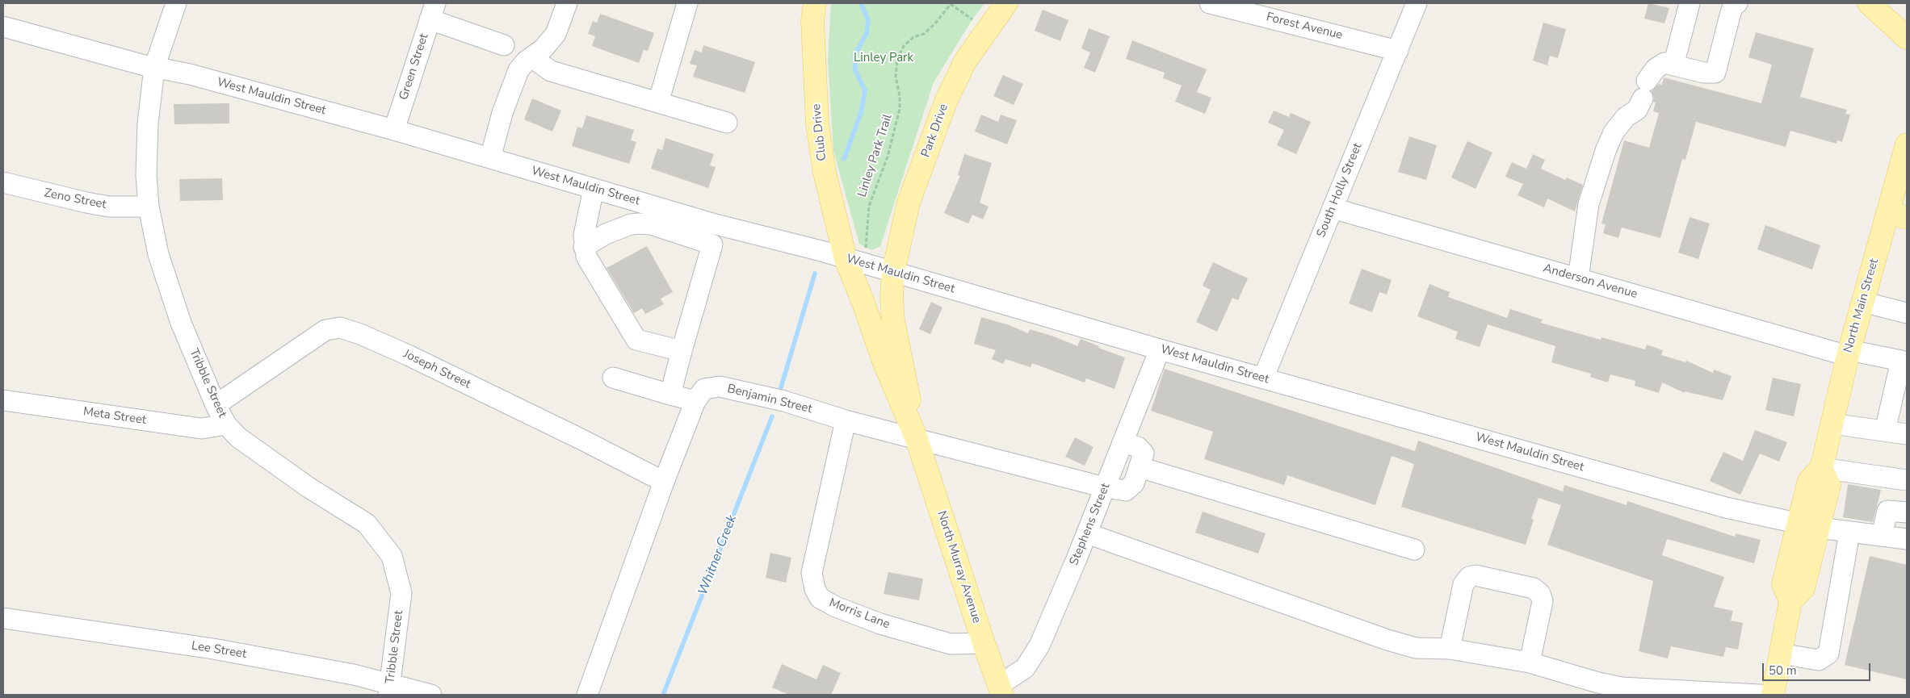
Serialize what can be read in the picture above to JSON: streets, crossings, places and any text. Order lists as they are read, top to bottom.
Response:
{
  "streets": {
    "main road": [
      "Park Drive",
      "Club Drive",
      "North Main Street",
      "North Murray Avenue"
    ],
    "street": [
      "Forest Avenue",
      "Green Street",
      "West Mauldin Street",
      "South Holly Street",
      "Zeno Street",
      "Anderson Avenue",
      "Joseph Street",
      "Tribble Street",
      "Benjamin Street",
      "Meta Street",
      "Stephens Street",
      "Morris Lane",
      "Lee Street"
    ],
    "path": ["Linley Park Trail"]
  },
  "crossings": [
    ["Forest Avenue", "South Holly Street"],
    ["Green Street", "West Mauldin Street"],
    ["West Mauldin Street", "Park Drive"],
    ["West Mauldin Street", "Club Drive"],
    ["West Mauldin Street", "Linley Park Trail"],
    ["West Mauldin Street", "South Holly Street"],
    ["West Mauldin Street", "North Main Street"],
    ["West Mauldin Street", "Tribble Street"],
    ["West Mauldin Street", "Stephens Street"],
    ["West Mauldin Street", "North Murray Avenue"],
    ["Park Drive", "North Murray Avenue"],
    ["Club Drive", "North Murray Avenue"],
    ["South Holly Street", "Anderson Avenue"],
    ["Zeno Street", "Tribble Street"],
    ["Anderson Avenue", "North Main Street"],
    ["Joseph Street", "Tribble Street"],
    ["Joseph Street", "Benjamin Street"],
    ["Tribble Street", "Meta Street"],
    ["Tribble Street", "Lee Street"],
    ["Benjamin Street", "Stephens Street"],
    ["Benjamin Street", "North Murray Avenue"],
    ["Benjamin Street", "Morris Lane"],
    ["Stephens Street", "North Murray Avenue"],
    ["North Murray Avenue", "Morris Lane"]
  ],
  "water": ["Whitner Creek"],
  "parks": ["Linley Park"],
  "scale_bar": "50 m"
}
